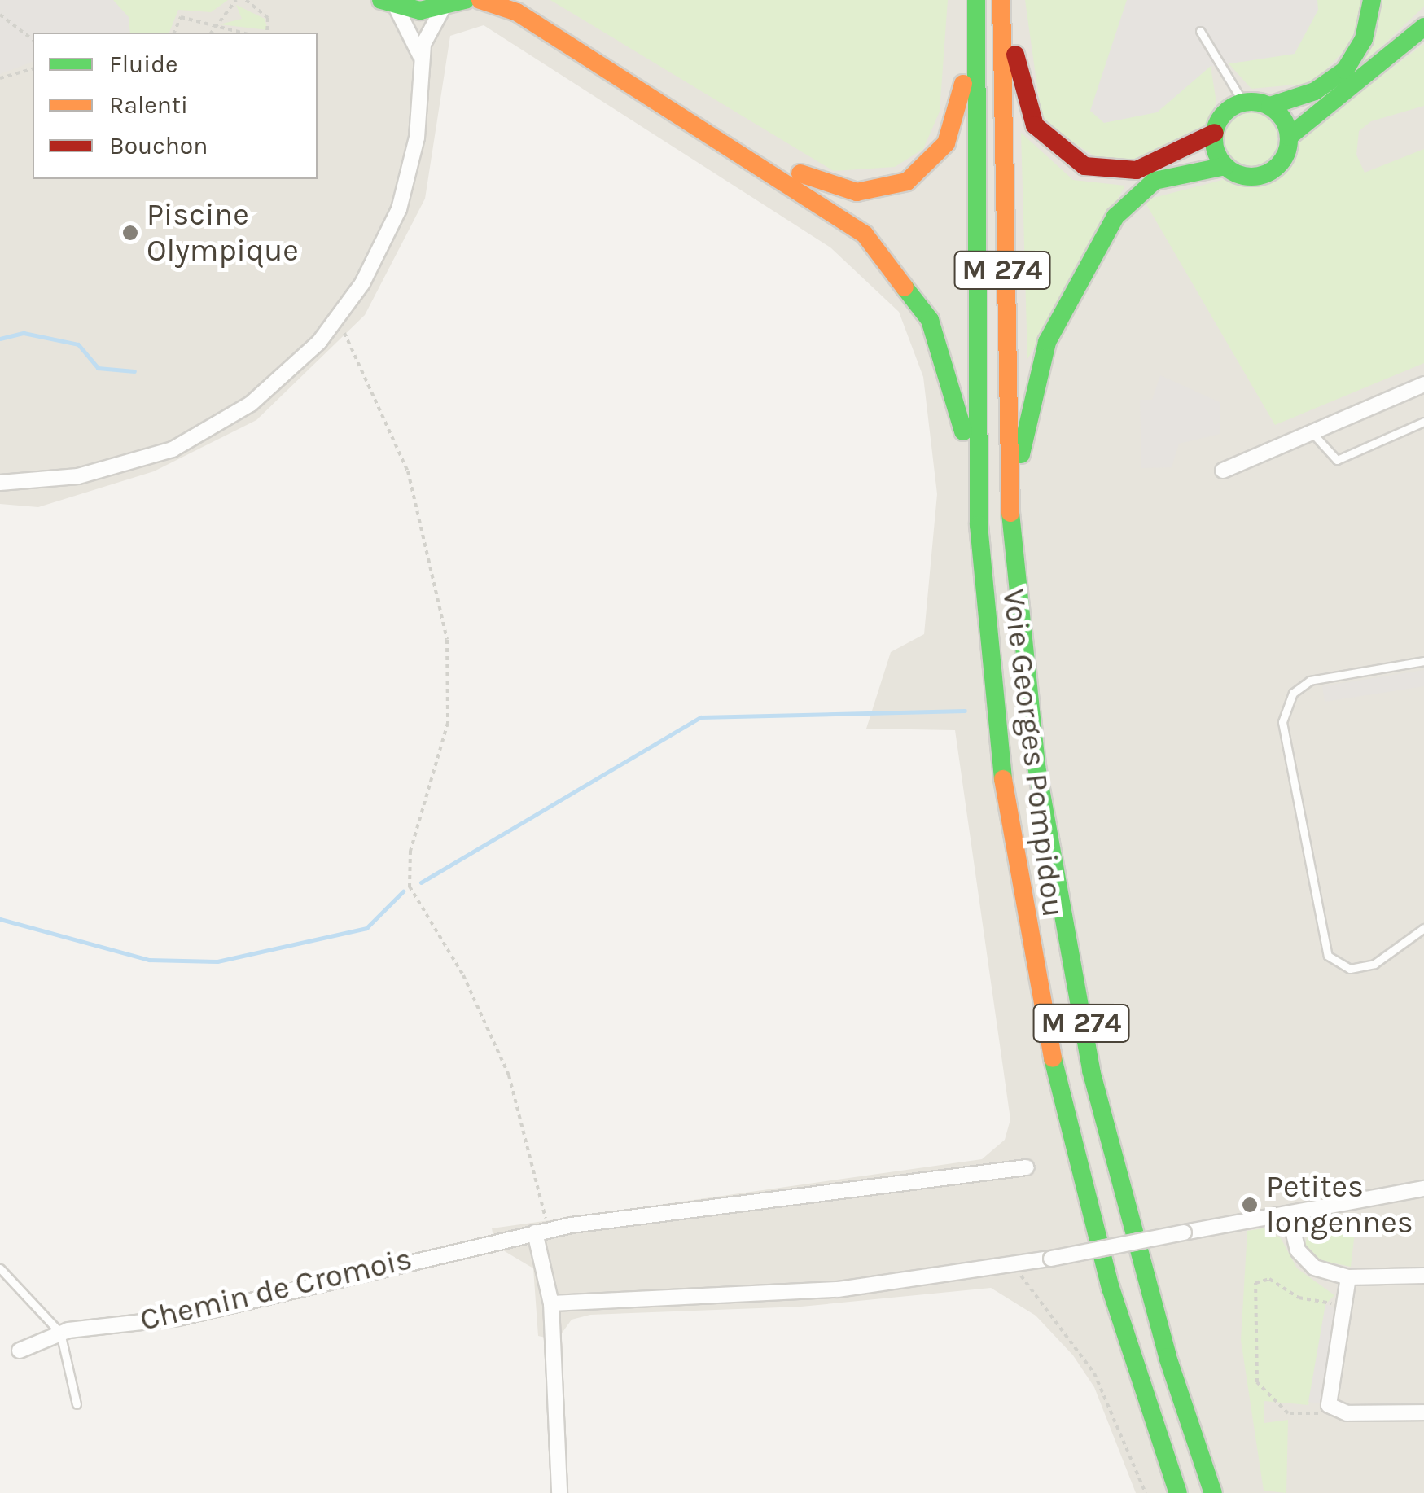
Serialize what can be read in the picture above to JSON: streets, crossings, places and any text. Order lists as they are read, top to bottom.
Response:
{
  "streets": {
    "main road": ["M 274", "Voie Georges Pompidou"],
    "street": ["Chemin de Cromois"]
  },
  "places": ["Piscine Olympique", "Petites longennes"],
  "legend": ["Fluide", "Ralenti", "Bouchon"]
}
